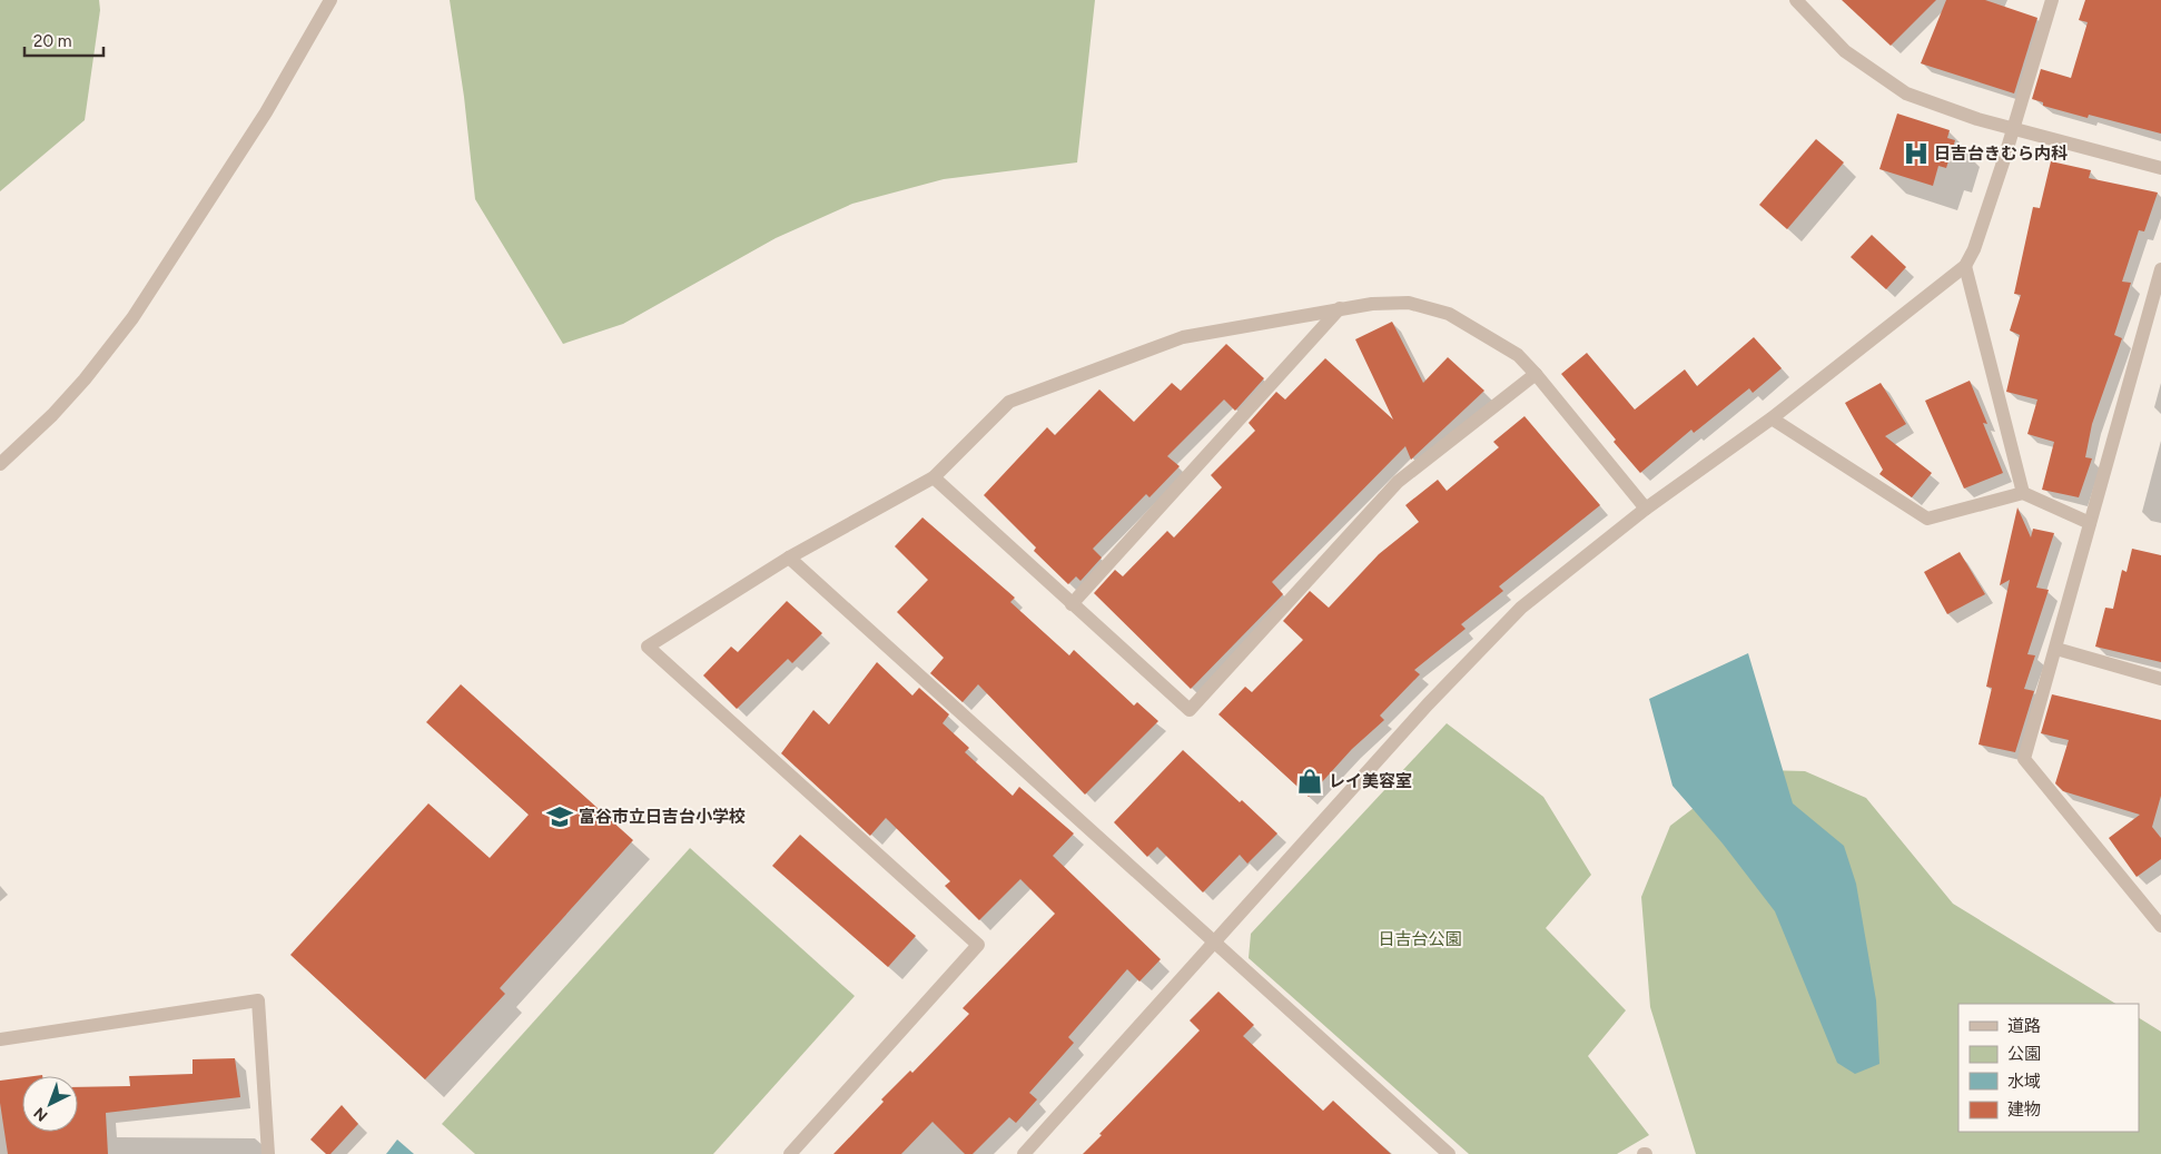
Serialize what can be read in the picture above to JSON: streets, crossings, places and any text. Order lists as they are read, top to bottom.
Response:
{
  "parks": ["日吉台公園"],
  "places": {
    "hospital": ["日吉台きむら内科"],
    "shop": ["レイ美容室"],
    "school or university": ["富谷市立日吉台小学校"]
  },
  "legend": [
    "道路",
    "公園",
    "水域",
    "建物"
  ],
  "scale_bar": "20 m",
  "north": "bottom left"
}
